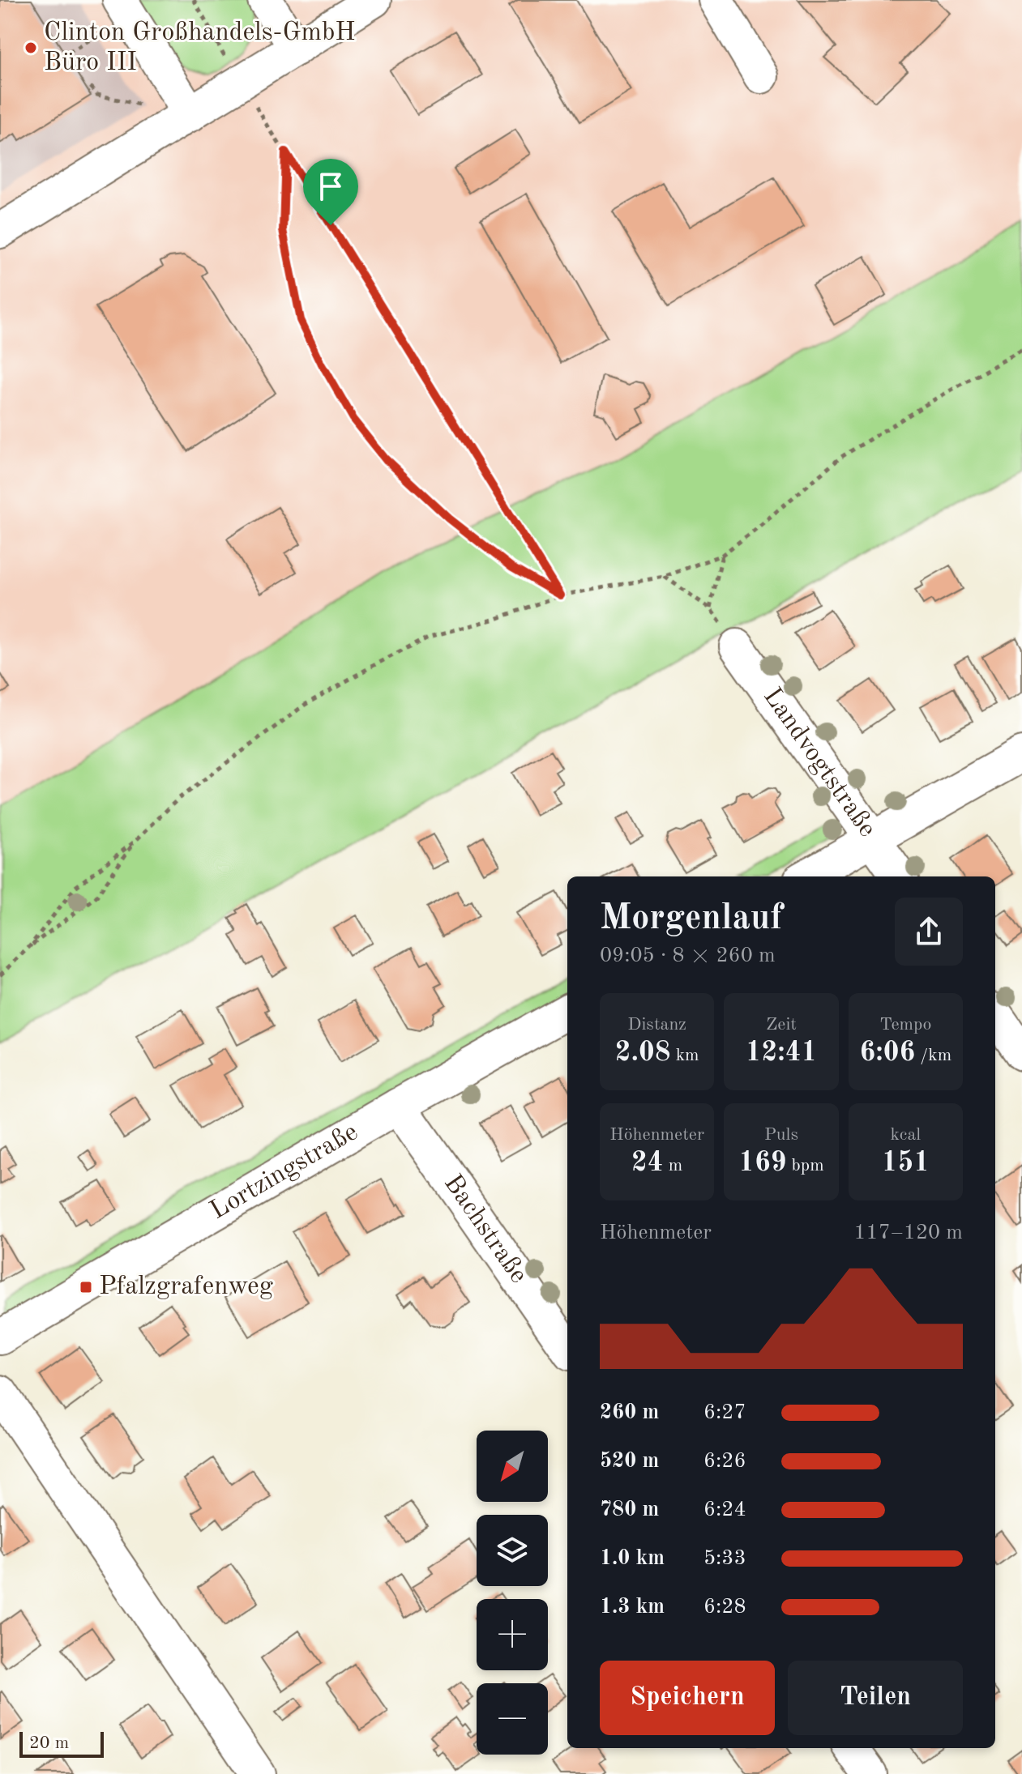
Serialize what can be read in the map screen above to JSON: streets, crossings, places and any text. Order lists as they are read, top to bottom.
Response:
{
  "streets": {
    "street": ["Landvogtstraße", "Lortzingstraße", "Bachstraße"]
  },
  "crossings": [
    ["Lortzingstraße", "Bachstraße"]
  ],
  "places": {
    "other": ["Clinton Großhandels-GmbH Büro III"],
    "transit": ["Pfalzgrafenweg"]
  },
  "scale_bar": "20 m",
  "north": "bottom left",
  "page": {
    "heading": ["Morgenlauf", "09:05 · 8 × 260 m"],
    "stats": [
      ["Distanz", "2.08 km"],
      ["Zeit", "12:41"],
      ["Tempo", "6:06 /km"],
      ["Höhenmeter", "24 m"],
      ["Puls", "169 bpm"],
      ["kcal", "151"]
    ],
    "chart": ["Höhenmeter", "117–120 m"],
    "list": [
      {
        "name": "260 m",
        "note": "6:27"
      },
      {
        "name": "520 m",
        "note": "6:26"
      },
      {
        "name": "780 m",
        "note": "6:24"
      },
      {
        "name": "1.0 km",
        "note": "5:33"
      },
      {
        "name": "1.3 km",
        "note": "6:28"
      }
    ],
    "map_buttons": ["+", "−"],
    "buttons": ["Speichern", "Teilen"],
    "scale": "20 m"
  }
}
